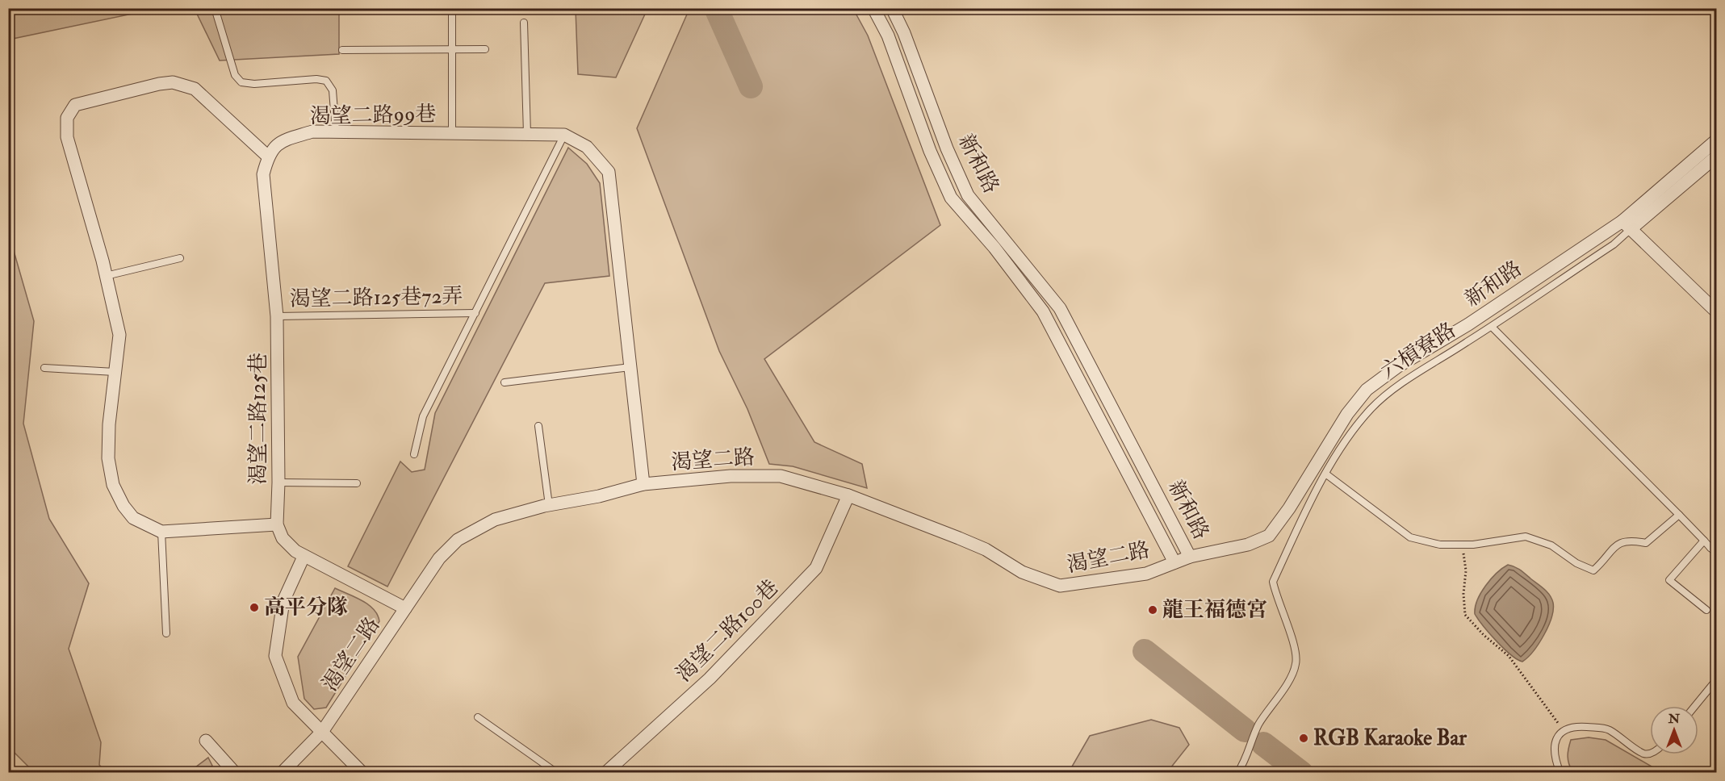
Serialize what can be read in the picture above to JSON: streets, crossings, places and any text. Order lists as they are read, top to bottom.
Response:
{
  "streets": {
    "street": [
      "渴望二路99巷",
      "新和路",
      "六槓寮路",
      "渴望二路125巷",
      "渴望二路",
      "渴望二路100巷"
    ],
    "lane": ["渴望二路125巷72弄"]
  },
  "crossings": [
    ["渴望二路99巷", "渴望二路125巷"],
    ["渴望二路99巷", "渴望二路"],
    ["新和路", "六槓寮路"],
    ["新和路", "渴望二路"],
    ["渴望二路125巷72弄", "渴望二路125巷"],
    ["渴望二路", "渴望二路100巷"]
  ],
  "places": ["高平分隊", "龍王福德宮", "RGB Karaoke Bar"],
  "north": "top"
}
